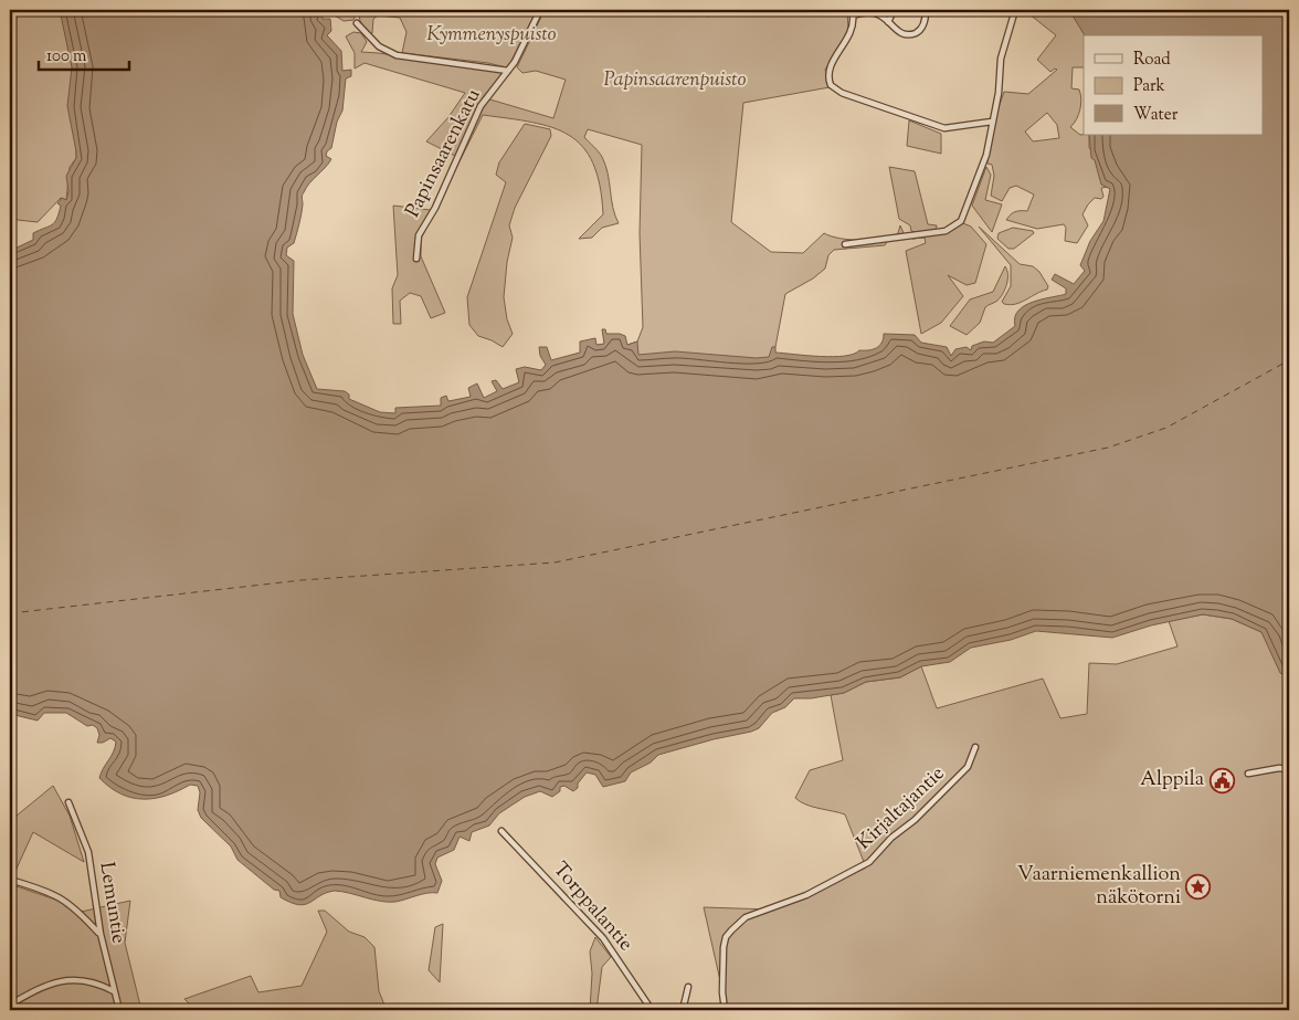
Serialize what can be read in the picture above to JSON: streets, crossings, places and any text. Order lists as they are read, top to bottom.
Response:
{
  "streets": {
    "street": [
      "Papinsaarenkatu",
      "Kirjaltajantie",
      "Lemuntie",
      "Torppalantie"
    ]
  },
  "parks": ["Kymmenyspuisto", "Papinsaarenpuisto"],
  "places": {
    "public building": ["Alppila"],
    "place": ["Vaarniemenkallion näkötorni"]
  },
  "legend": ["Road", "Park", "Water"],
  "scale_bar": "100 m"
}
